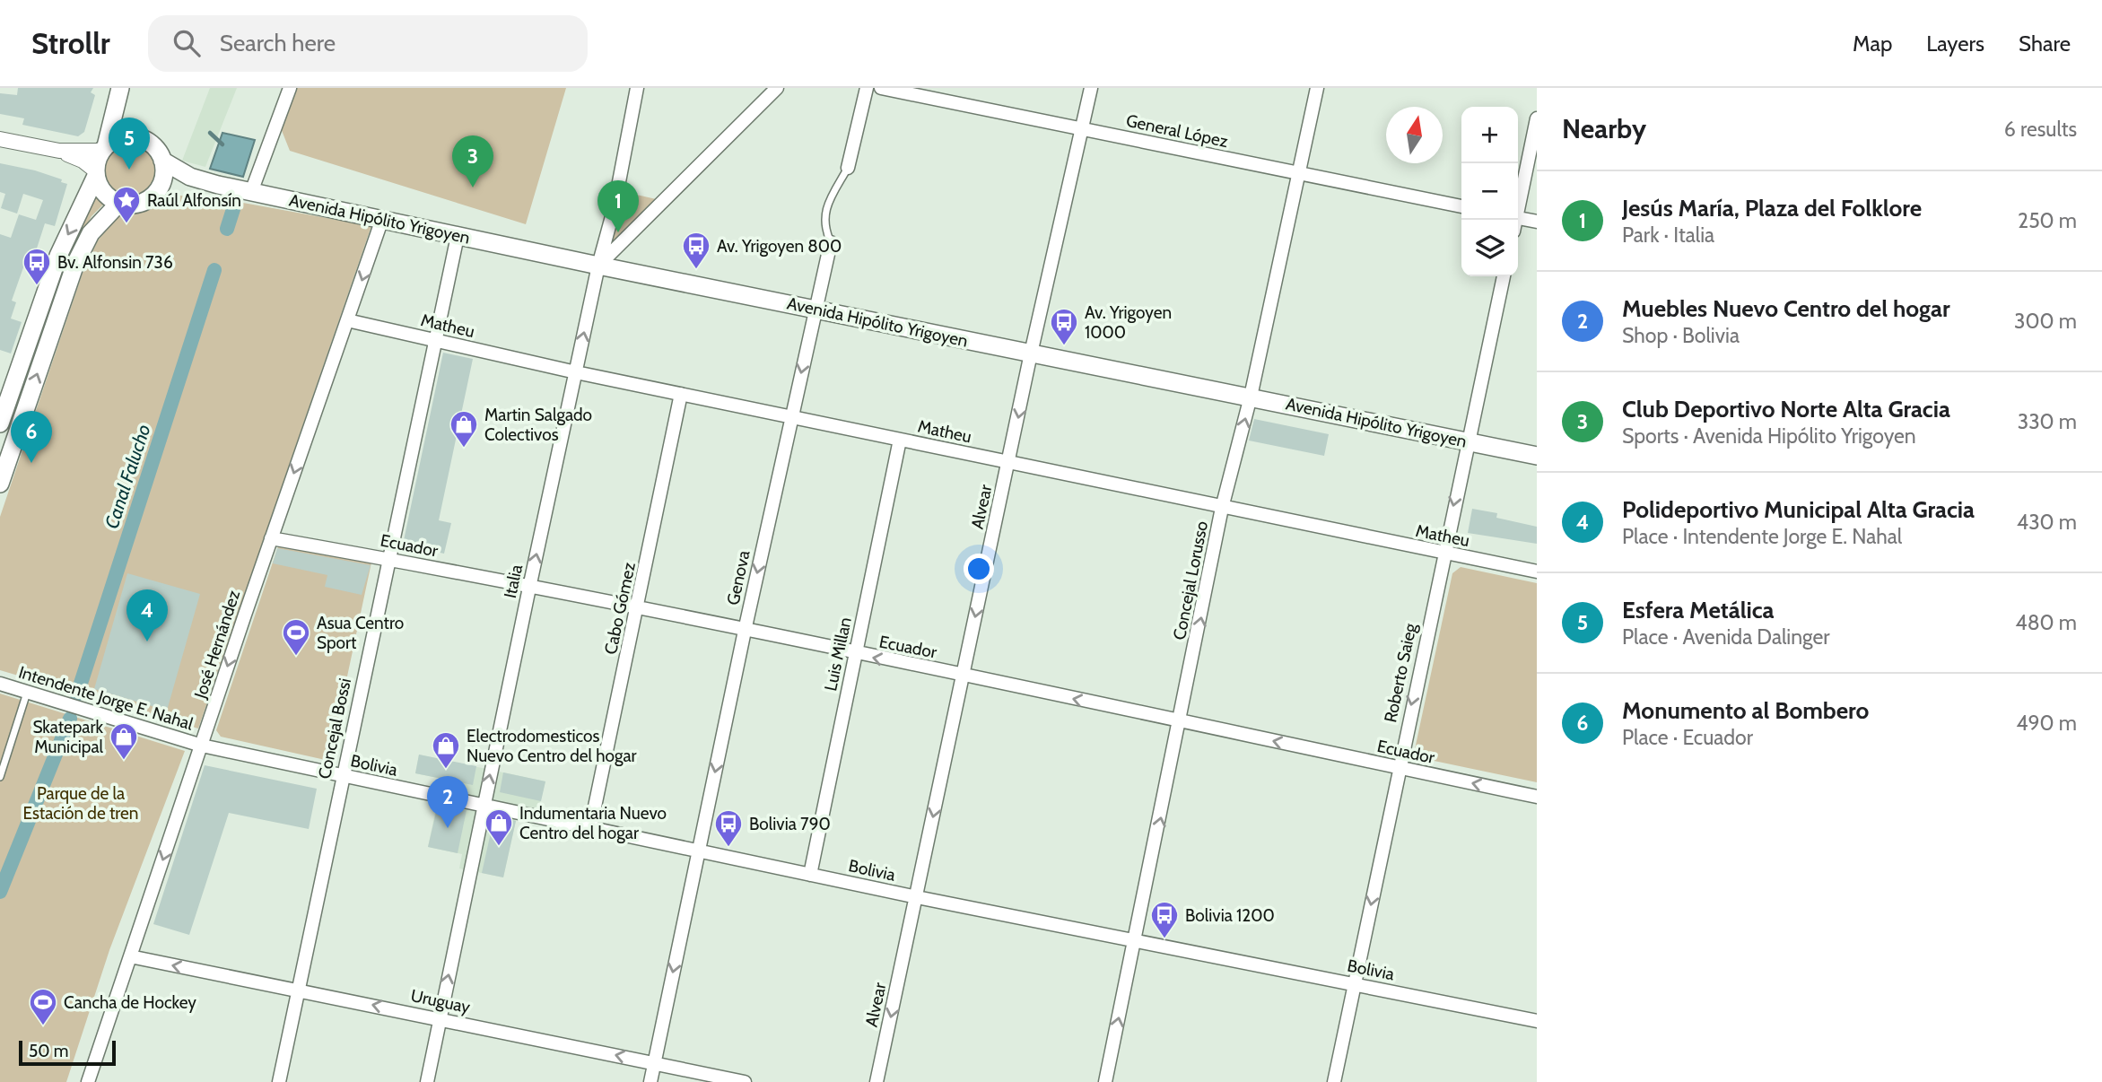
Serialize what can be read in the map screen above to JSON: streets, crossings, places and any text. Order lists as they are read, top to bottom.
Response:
{
  "streets": {
    "main road": ["Avenida Hipólito Yrigoyen"],
    "street": [
      "General López",
      "Matheu",
      "Alvear",
      "Ecuador",
      "Genova",
      "Concejal Lorusso",
      "Italia",
      "Cabo Gómez",
      "José Hernández",
      "Luis Millan",
      "Roberto Saieg",
      "Intendente Jorge E. Nahal",
      "Concejal Bossi",
      "Bolivia",
      "Uruguay"
    ]
  },
  "crossings": [
    ["General López", "Alvear"],
    ["General López", "Concejal Lorusso"],
    ["Avenida Hipólito Yrigoyen", "Alvear"],
    ["Avenida Hipólito Yrigoyen", "Genova"],
    ["Avenida Hipólito Yrigoyen", "Concejal Lorusso"],
    ["Avenida Hipólito Yrigoyen", "Italia"],
    ["Avenida Hipólito Yrigoyen", "José Hernández"],
    ["Avenida Hipólito Yrigoyen", "Roberto Saieg"],
    ["Avenida Hipólito Yrigoyen", "Concejal Bossi"],
    ["Matheu", "Alvear"],
    ["Matheu", "Genova"],
    ["Matheu", "Concejal Lorusso"],
    ["Matheu", "Italia"],
    ["Matheu", "Cabo Gómez"],
    ["Matheu", "José Hernández"],
    ["Matheu", "Luis Millan"],
    ["Matheu", "Roberto Saieg"],
    ["Matheu", "Concejal Bossi"],
    ["Alvear", "Ecuador"],
    ["Alvear", "Bolivia"],
    ["Ecuador", "Genova"],
    ["Ecuador", "Concejal Lorusso"],
    ["Ecuador", "Italia"],
    ["Ecuador", "Cabo Gómez"],
    ["Ecuador", "José Hernández"],
    ["Ecuador", "Luis Millan"],
    ["Ecuador", "Roberto Saieg"],
    ["Ecuador", "Concejal Bossi"],
    ["Genova", "Bolivia"],
    ["Genova", "Uruguay"],
    ["Concejal Lorusso", "Bolivia"],
    ["Italia", "Bolivia"],
    ["Italia", "Uruguay"],
    ["Cabo Gómez", "Bolivia"],
    ["José Hernández", "Intendente Jorge E. Nahal"],
    ["José Hernández", "Bolivia"],
    ["José Hernández", "Uruguay"],
    ["Luis Millan", "Bolivia"],
    ["Roberto Saieg", "Bolivia"],
    ["Intendente Jorge E. Nahal", "Bolivia"],
    ["Concejal Bossi", "Bolivia"],
    ["Concejal Bossi", "Uruguay"]
  ],
  "one_way": [
    "Alvear",
    "Ecuador",
    "Genova",
    "Concejal Lorusso",
    "Italia",
    "José Hernández",
    "Roberto Saieg",
    "Uruguay"
  ],
  "water": ["Canal Falucho"],
  "parks": ["Parque de la Estación de tren"],
  "places": {
    "place": ["Raúl Alfonsín"],
    "bus stop": [
      "Av. Yrigoyen 800",
      "Bv. Alfonsin 736",
      "Av. Yrigoyen 1000",
      "Bolivia 790",
      "Bolivia 1200"
    ],
    "shop": [
      "Martin Salgado Colectivos",
      "Skatepark Municipal",
      "Electrodomesticos Nuevo Centro del hogar",
      "Indumentaria Nuevo Centro del hogar"
    ],
    "sports": ["Asua Centro Sport", "Cancha de Hockey"]
  },
  "scale_bar": "50 m",
  "north": "top",
  "page": {
    "header": "Strollr",
    "search": "Search here",
    "nav": ["Map", "Layers", "Share"],
    "heading": ["Nearby", "6 results"],
    "map_buttons": ["+", "−"],
    "pins": [
      "5",
      "3",
      "1",
      "6",
      "4",
      "2"
    ],
    "list": [
      {
        "mark": "1",
        "name": "Jesús María, Plaza del Folklore",
        "note": "Park · Italia",
        "value": "250 m"
      },
      {
        "mark": "2",
        "name": "Muebles Nuevo Centro del hogar",
        "note": "Shop · Bolivia",
        "value": "300 m"
      },
      {
        "mark": "3",
        "name": "Club Deportivo Norte Alta Gracia",
        "note": "Sports · Avenida Hipólito Yrigoyen",
        "value": "330 m"
      },
      {
        "mark": "4",
        "name": "Polideportivo Municipal Alta Gracia",
        "note": "Place · Intendente Jorge E. Nahal",
        "value": "430 m"
      },
      {
        "mark": "5",
        "name": "Esfera Metálica",
        "note": "Place · Avenida Dalinger",
        "value": "480 m"
      },
      {
        "mark": "6",
        "name": "Monumento al Bombero",
        "note": "Place · Ecuador",
        "value": "490 m"
      }
    ],
    "scale": "50 m"
  }
}
